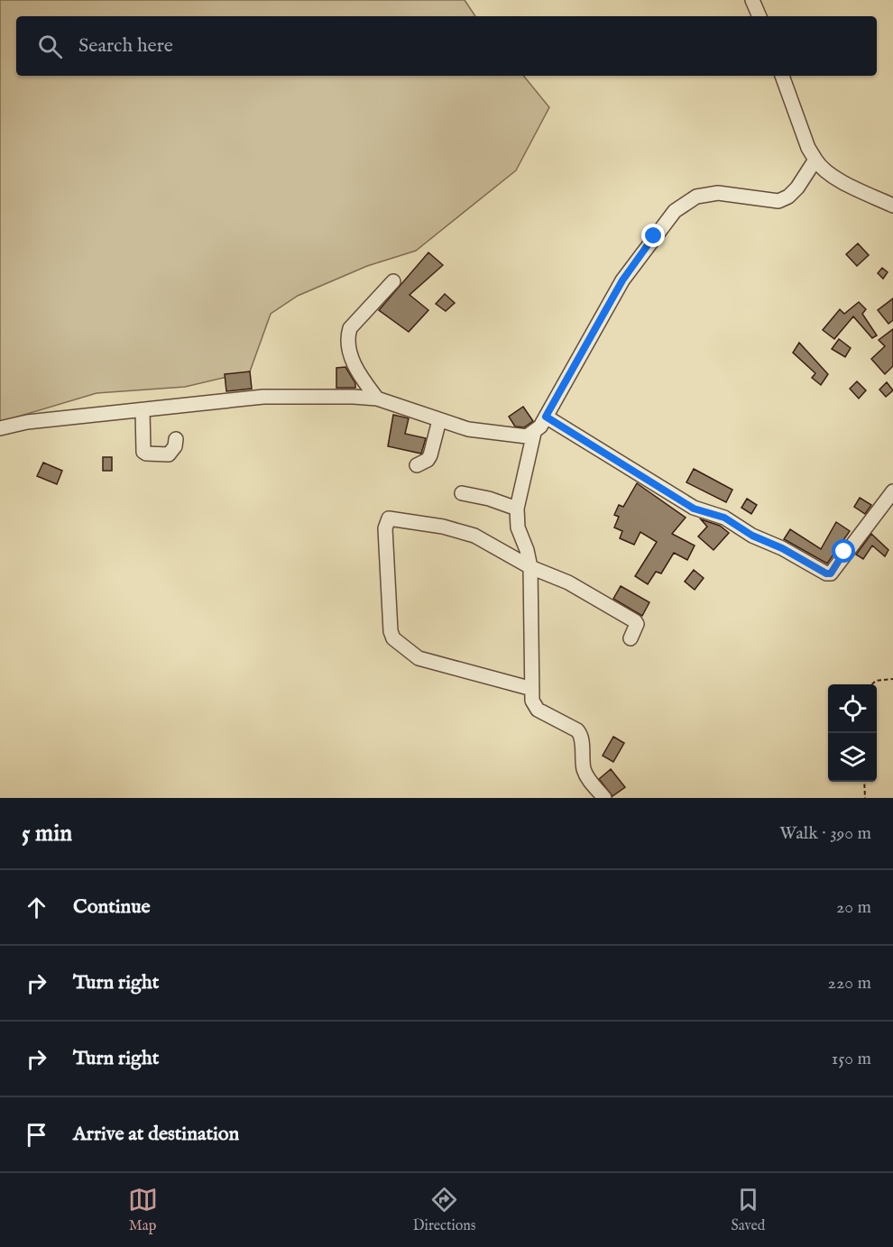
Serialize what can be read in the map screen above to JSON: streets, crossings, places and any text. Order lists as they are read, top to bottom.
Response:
{
  "page": {
    "search": "Search here",
    "heading": ["5 min", "Walk · 390 m"],
    "list": [
      ["Continue", "20 m"],
      ["Turn right", "220 m"],
      ["Turn right", "150 m"],
      "Arrive at destination"
    ],
    "nav": ["Map", "Directions", "Saved"]
  }
}
